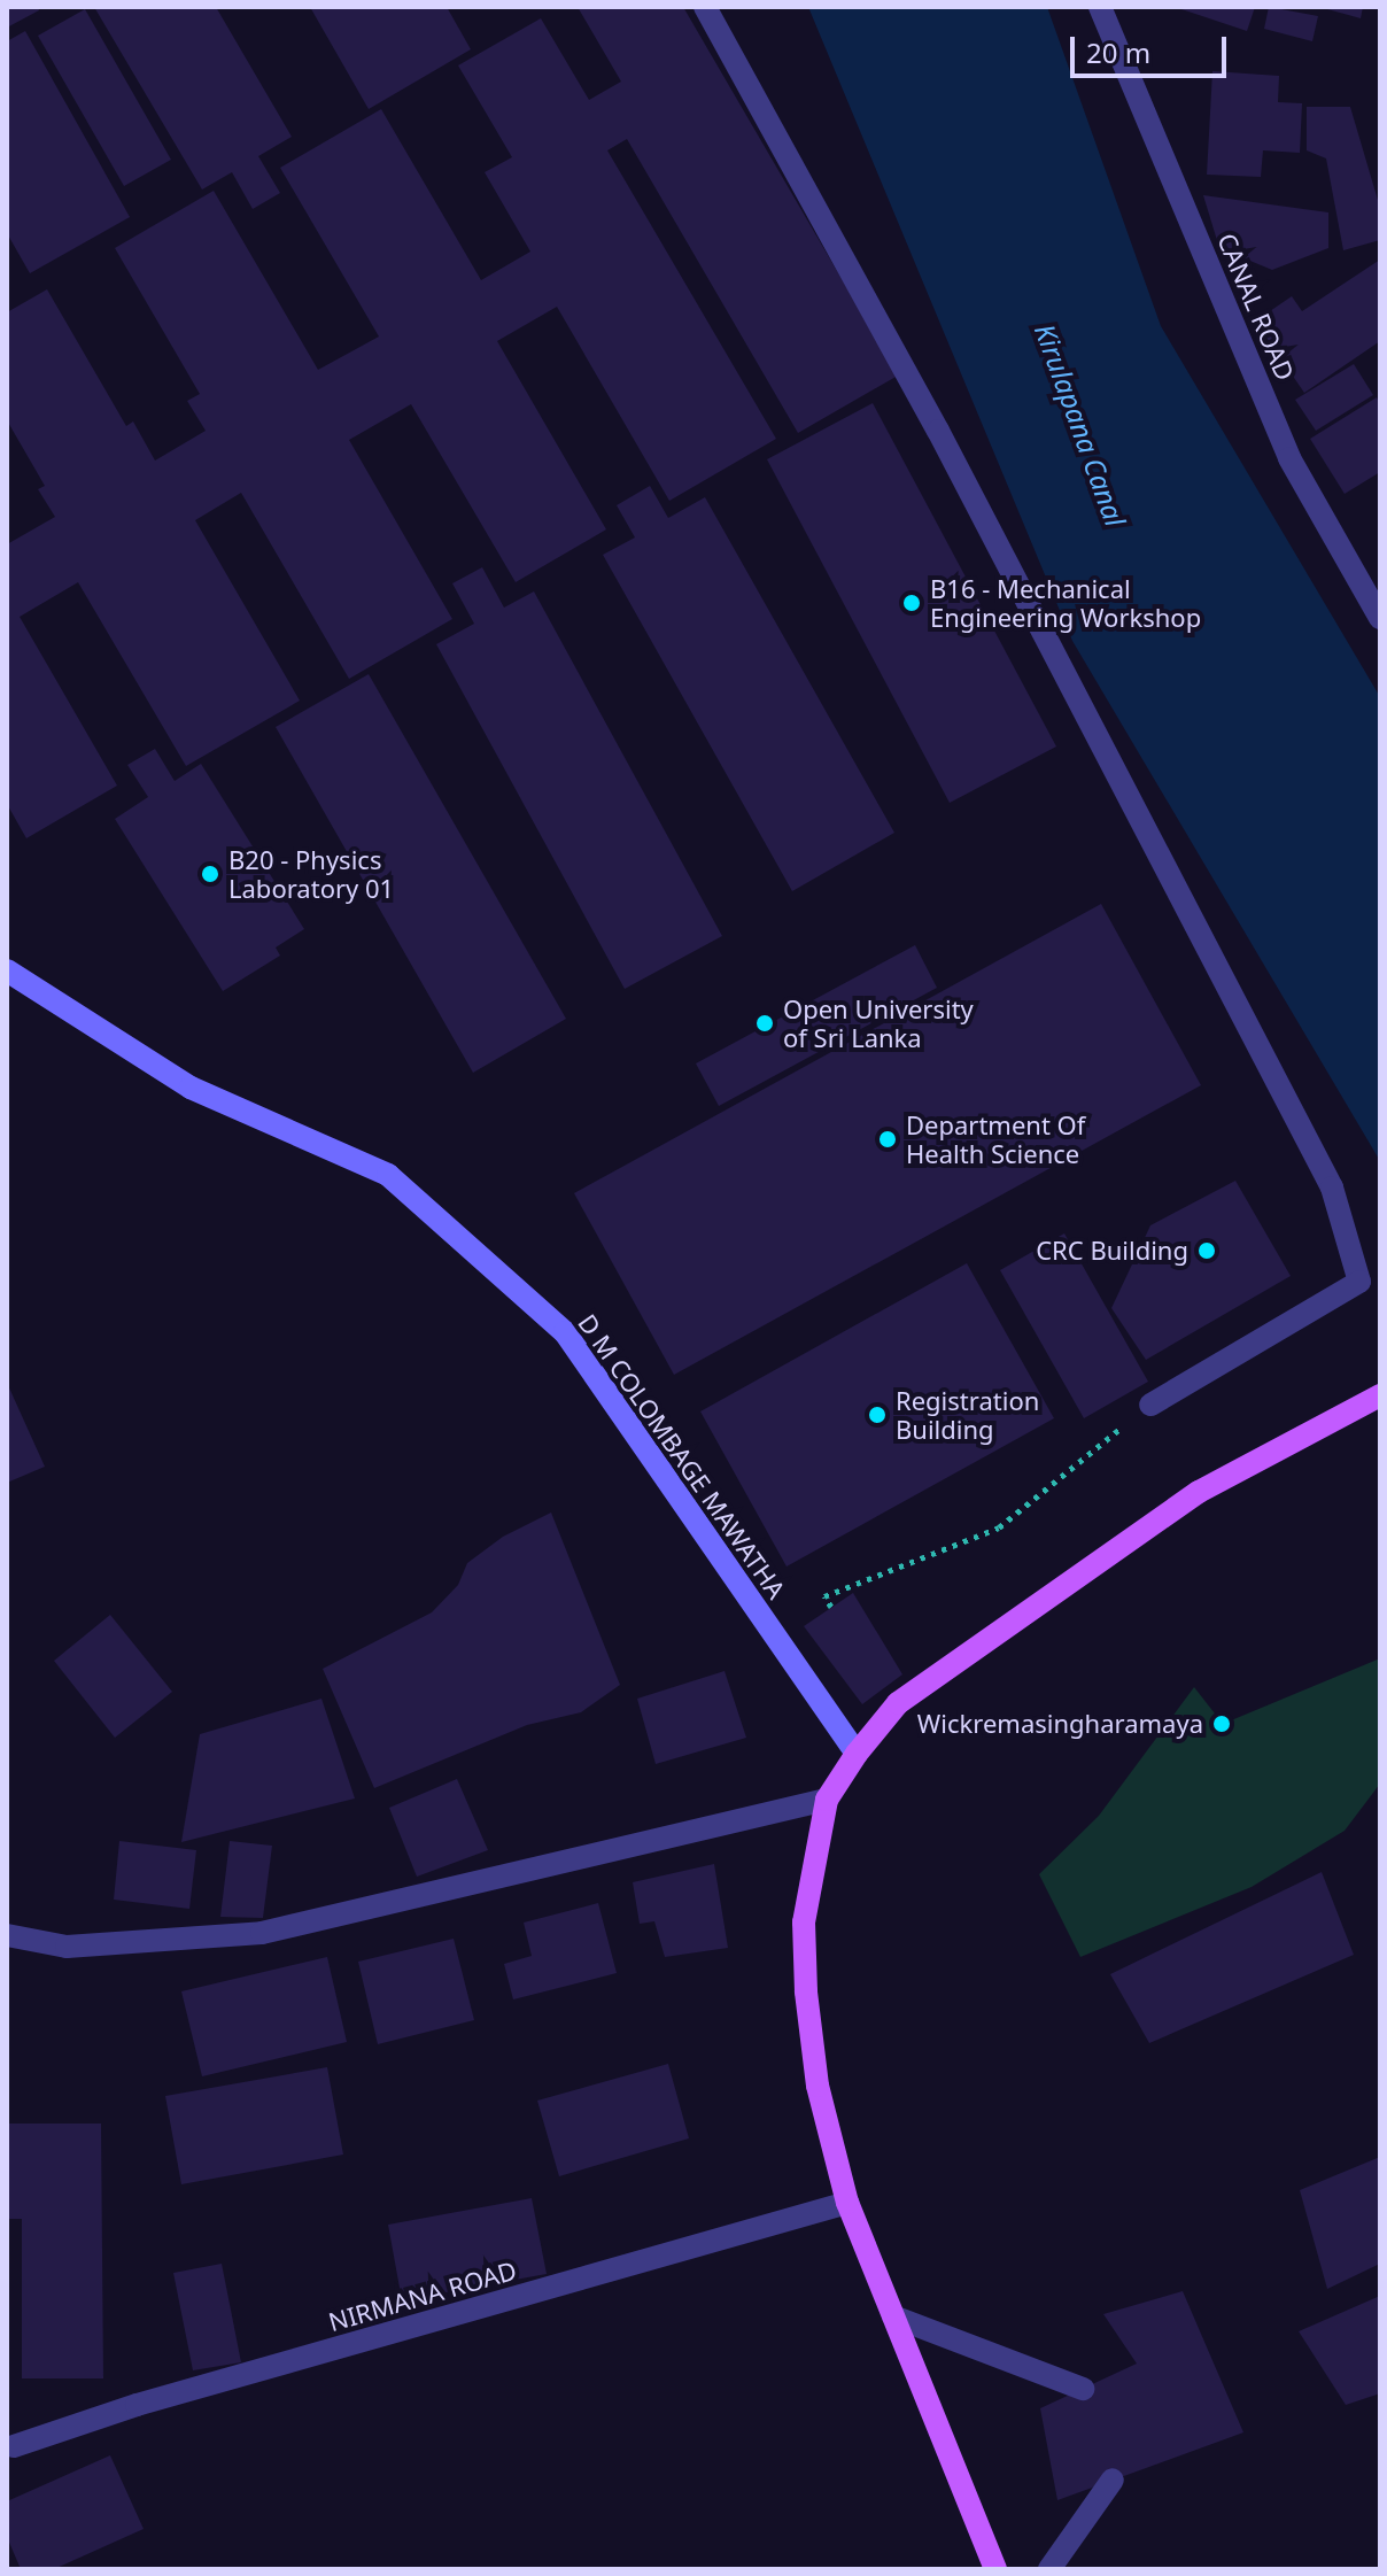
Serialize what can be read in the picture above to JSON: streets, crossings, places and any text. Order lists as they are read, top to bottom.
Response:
{
  "streets": {
    "street": ["CANAL ROAD", "D M COLOMBAGE MAWATHA", "NIRMANA ROAD"]
  },
  "water": ["Kirulapana Canal"],
  "places": [
    "B16 - Mechanical Engineering Workshop",
    "B20 - Physics Laboratory 01",
    "Open University of Sri Lanka",
    "Department Of Health Science",
    "CRC Building",
    "Registration Building",
    "Wickremasingharamaya"
  ],
  "scale_bar": "20 m"
}
